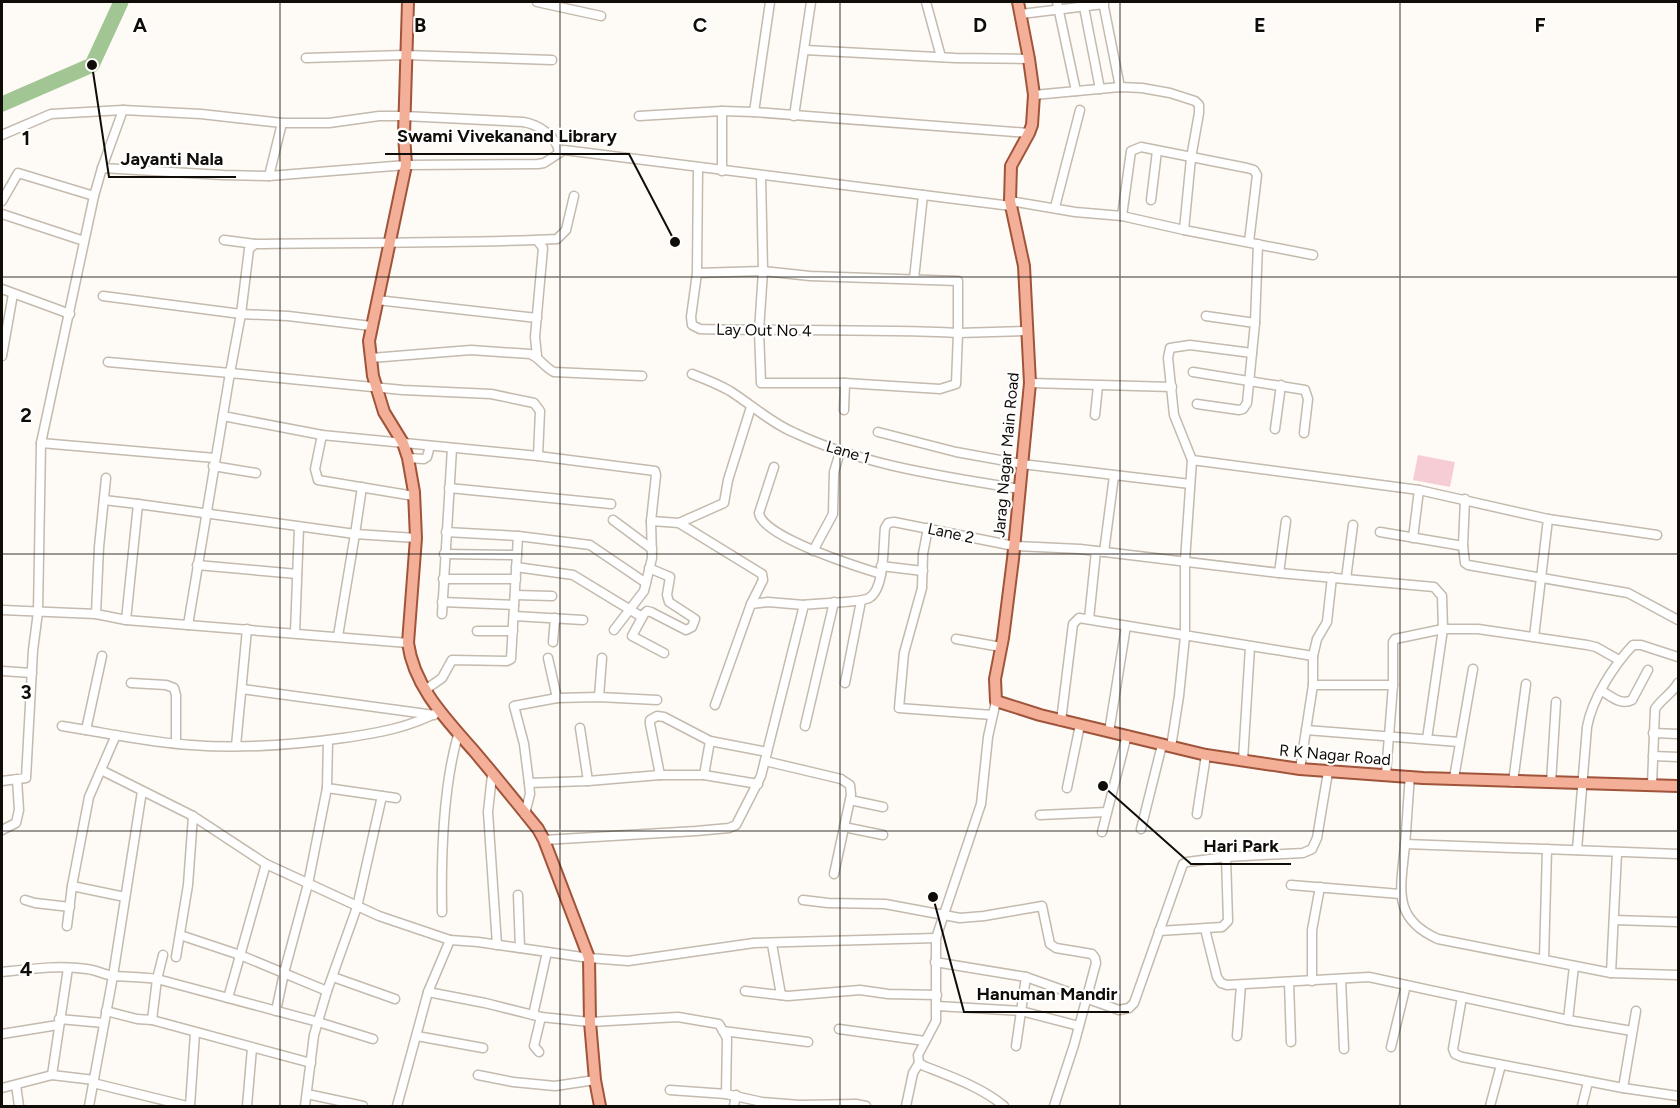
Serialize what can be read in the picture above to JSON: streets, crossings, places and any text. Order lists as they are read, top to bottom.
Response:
{
  "streets": {
    "main road": ["Jarag Nagar Main Road", "R K Nagar Road"],
    "street": ["Lay Out No 4", "Lane 1", "Lane 2"]
  },
  "crossings": [
    ["Lay Out No 4", "Jarag Nagar Main Road"],
    ["Lane 1", "Jarag Nagar Main Road"],
    ["Jarag Nagar Main Road", "Lane 2"],
    ["Jarag Nagar Main Road", "R K Nagar Road"]
  ],
  "places": [
    "Jayanti Nala",
    "Swami Vivekanand Library",
    "Hari Park",
    "Hanuman Mandir"
  ],
  "grid": {
    "columns": [
      "A",
      "B",
      "C",
      "D",
      "E",
      "F"
    ],
    "rows": [
      "1",
      "2",
      "3",
      "4"
    ]
  }
}
